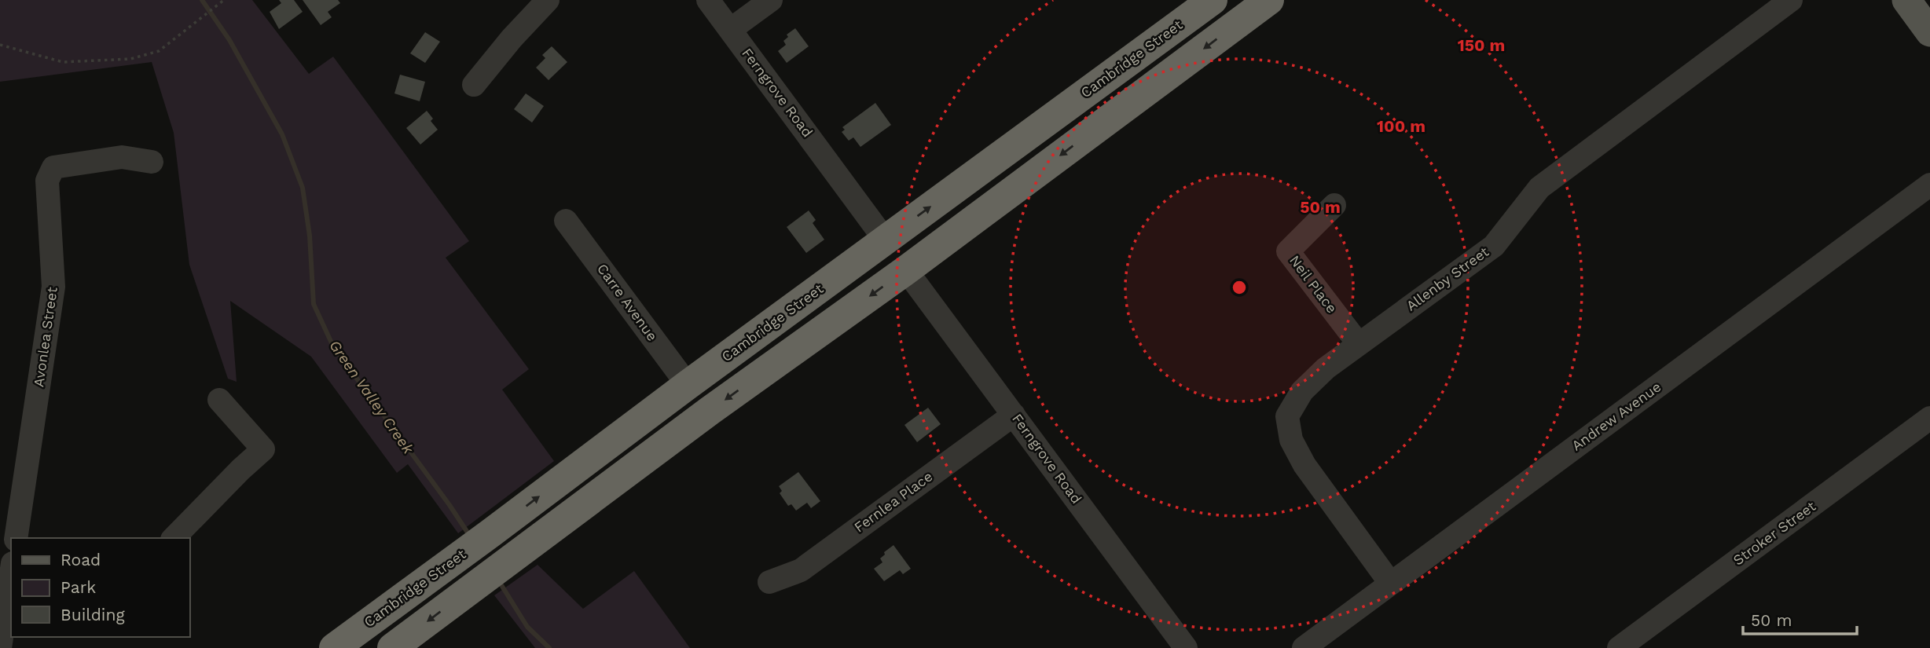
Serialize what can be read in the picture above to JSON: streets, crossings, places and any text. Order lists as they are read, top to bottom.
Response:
{
  "streets": {
    "highway": ["Cambridge Street"],
    "street": [
      "Ferngrove Road",
      "Allenby Street",
      "Neil Place",
      "Carre Avenue",
      "Avonlea Street",
      "Andrew Avenue",
      "Fernlea Place",
      "Stroker Street"
    ]
  },
  "crossings": [
    ["Cambridge Street", "Ferngrove Road"],
    ["Cambridge Street", "Carre Avenue"],
    ["Ferngrove Road", "Fernlea Place"],
    ["Allenby Street", "Neil Place"],
    ["Allenby Street", "Andrew Avenue"]
  ],
  "water": ["Green Valley Creek"],
  "legend": ["Road", "Park", "Building"],
  "scale_bar": "50 m",
  "rings": ["150 m", "100 m", "50 m"]
}
